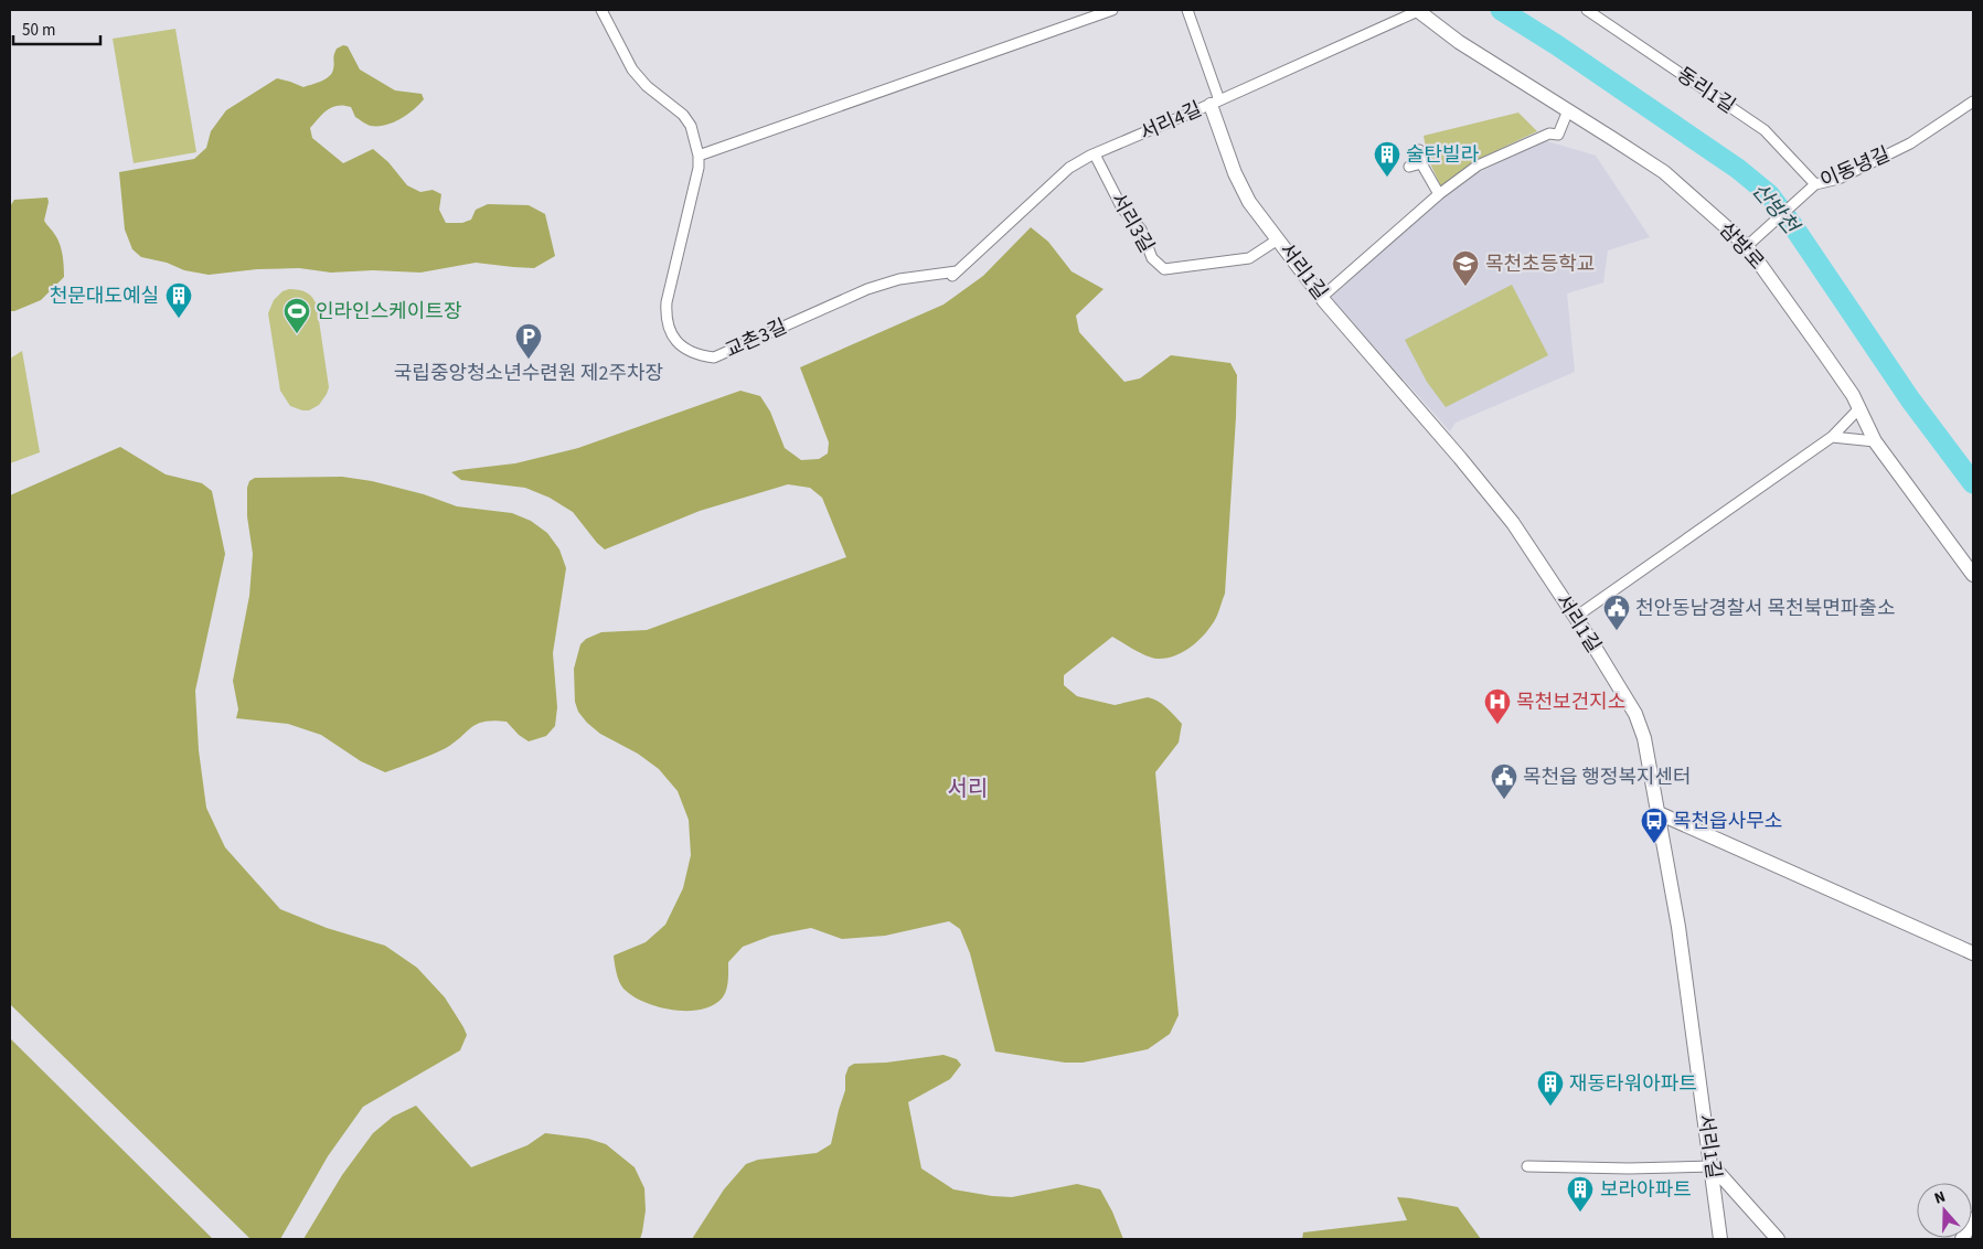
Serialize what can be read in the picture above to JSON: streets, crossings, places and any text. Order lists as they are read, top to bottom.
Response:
{
  "streets": {
    "street": [
      "동리1길",
      "서리4길",
      "이동녕길",
      "서리3길",
      "삼방로",
      "서리1길",
      "교촌3길"
    ]
  },
  "crossings": [
    ["동리1길", "이동녕길"],
    ["서리4길", "서리3길"],
    ["서리4길", "삼방로"],
    ["서리4길", "서리1길"],
    ["서리4길", "교촌3길"],
    ["이동녕길", "삼방로"],
    ["서리3길", "서리1길"]
  ],
  "districts": ["서리"],
  "water": ["산방천"],
  "places": {
    "building": [
      "술탄빌라",
      "천문대도예실",
      "재동타워아파트",
      "보라아파트"
    ],
    "school or university": ["목천초등학교"],
    "sports": ["인라인스케이트장"],
    "parking": ["국립중앙청소년수련원 제2주차장"],
    "public building": ["천안동남경찰서 목천북면파출소", "목천읍 행정복지센터"],
    "hospital": ["목천보건지소"],
    "bus stop": ["목천읍사무소"]
  },
  "scale_bar": "50 m",
  "north": "top"
}
